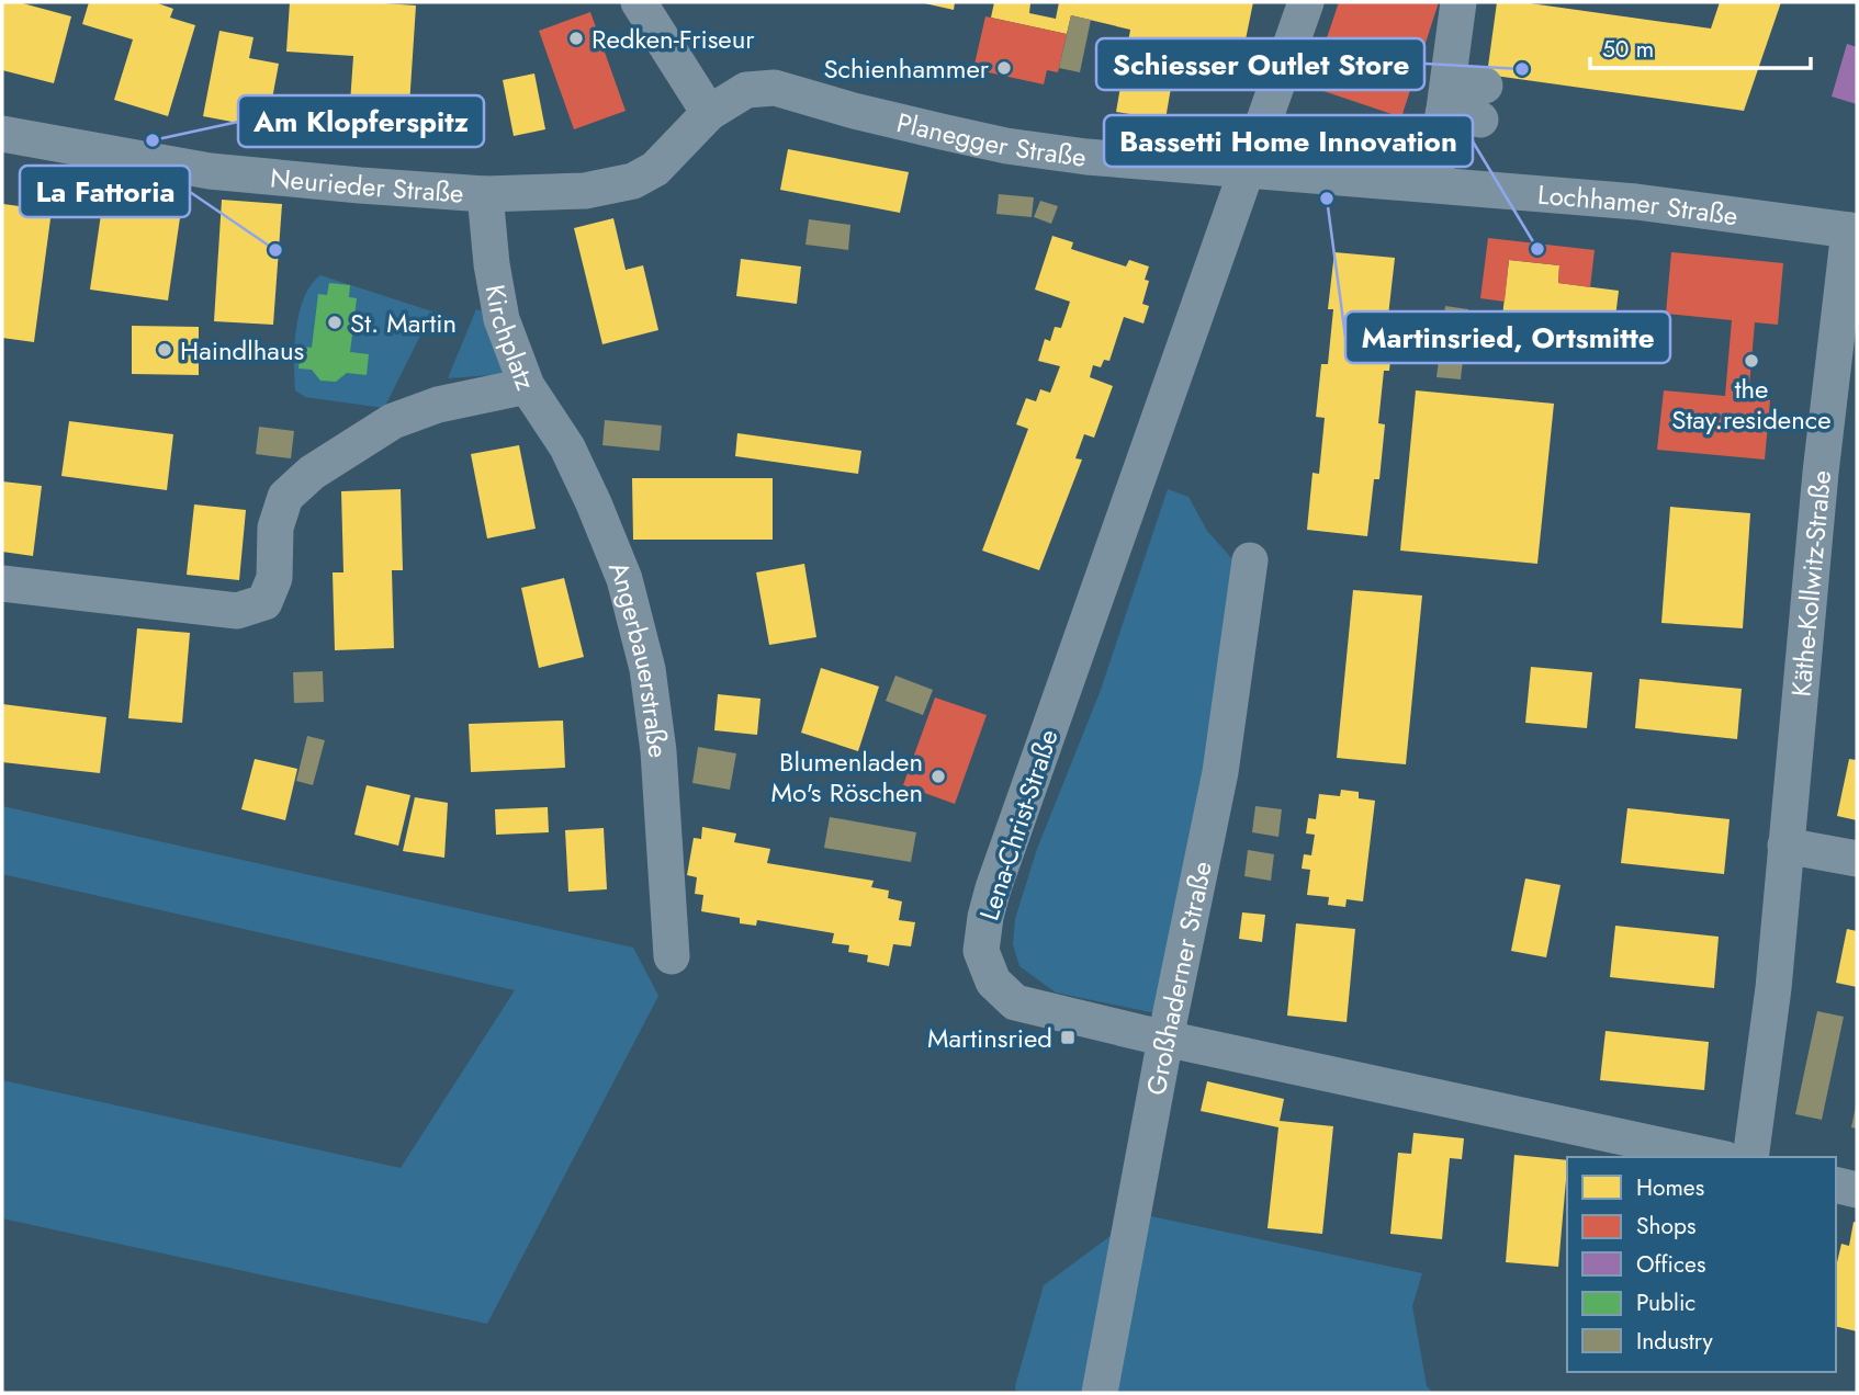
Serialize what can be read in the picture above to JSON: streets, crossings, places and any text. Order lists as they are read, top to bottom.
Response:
{
  "streets": {
    "street": [
      "Planegger Straße",
      "Neurieder Straße",
      "Lochhamer Straße",
      "Kirchplatz",
      "Käthe-Kollwitz-Straße",
      "Angerbauerstraße",
      "Lena-Christ-Straße",
      "Großhaderner Straße"
    ]
  },
  "crossings": [
    ["Planegger Straße", "Neurieder Straße"],
    ["Planegger Straße", "Lochhamer Straße"],
    ["Planegger Straße", "Lena-Christ-Straße"],
    ["Neurieder Straße", "Kirchplatz"],
    ["Lochhamer Straße", "Käthe-Kollwitz-Straße"],
    ["Kirchplatz", "Angerbauerstraße"],
    ["Lena-Christ-Straße", "Großhaderner Straße"]
  ],
  "places": {
    "other": [
      "Redken-Friseur",
      "Schienhammer",
      "Schiesser Outlet Store",
      "Am Klopferspitz",
      "Martinsried, Ortsmitte",
      "Bassetti Home Innovation",
      "La Fattoria",
      "St. Martin",
      "Haindlhaus",
      "the Stay.residence",
      "Blumenladen Mo's Röschen"
    ],
    "transit": ["Martinsried"]
  },
  "legend": [
    "Homes",
    "Shops",
    "Offices",
    "Public",
    "Industry"
  ],
  "scale_bar": "50 m"
}
